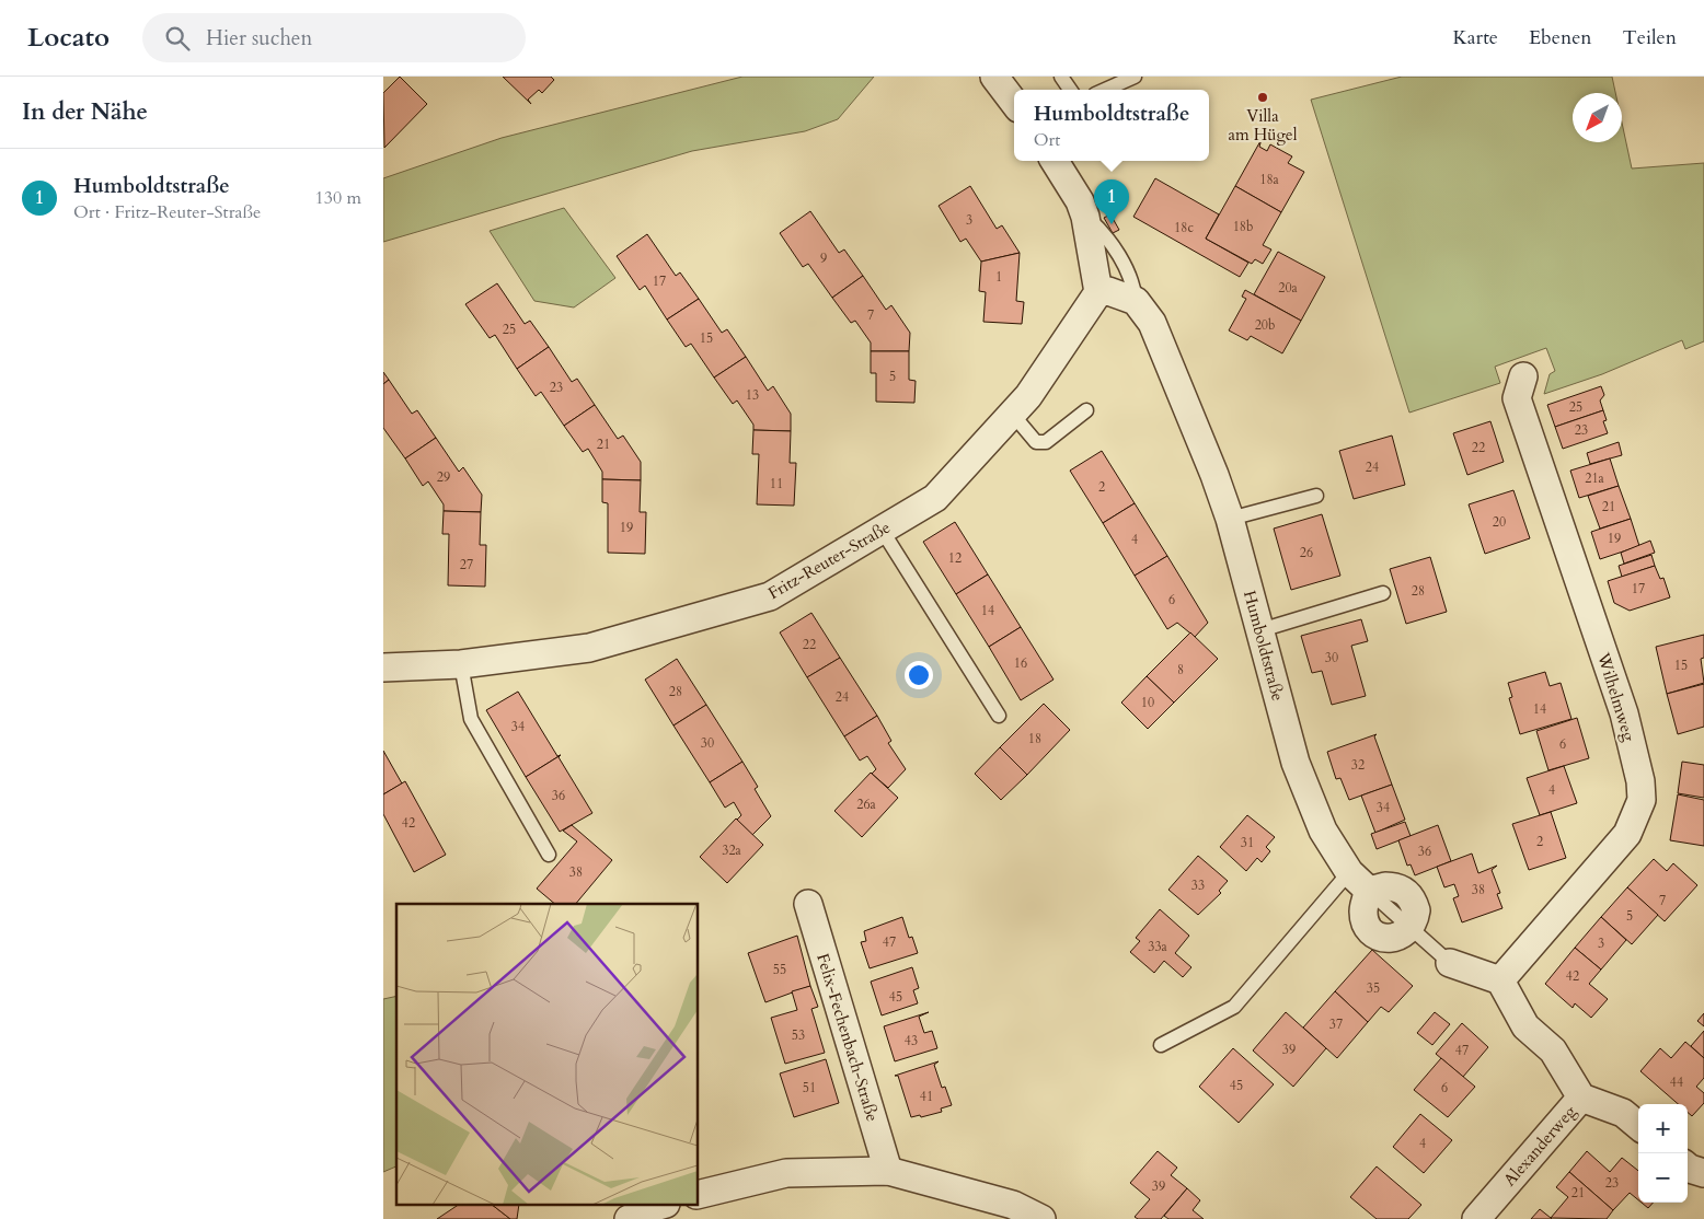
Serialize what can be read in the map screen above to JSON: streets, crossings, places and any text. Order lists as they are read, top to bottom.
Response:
{
  "streets": {
    "street": [
      "Fritz-Reuter-Straße",
      "Humboldtstraße",
      "Wilhelmweg",
      "Felix-Fechenbach-Straße",
      "Alexanderweg"
    ]
  },
  "places": ["Villa am Hügel"],
  "house_numbers": [
    "18a",
    "3",
    "18b",
    "18c",
    "9",
    "1",
    "17",
    "20a",
    "7",
    "20b",
    "25",
    "15",
    "5",
    "23",
    "13",
    "25",
    "23",
    "21",
    "22",
    "24",
    "29",
    "21a",
    "11",
    "2",
    "21",
    "20",
    "19",
    "19",
    "4",
    "26",
    "12",
    "27",
    "17",
    "28",
    "6",
    "14",
    "22",
    "30",
    "16",
    "15",
    "8",
    "28",
    "24",
    "10",
    "14",
    "34",
    "18",
    "30",
    "6",
    "32",
    "4",
    "36",
    "26a",
    "34",
    "42",
    "2",
    "31",
    "32a",
    "36",
    "38",
    "33",
    "38",
    "7",
    "5",
    "47",
    "3",
    "33a",
    "55",
    "42",
    "35",
    "45",
    "37",
    "53",
    "43",
    "39",
    "47",
    "44",
    "45",
    "51",
    "6",
    "41",
    "4",
    "23",
    "39",
    "21"
  ],
  "north": "bottom left",
  "page": {
    "header": "Locato",
    "search": "Hier suchen",
    "nav": ["Karte", "Ebenen", "Teilen"],
    "heading": "In der Nähe",
    "popup": ["Humboldtstraße", "Ort"],
    "list": [
      {
        "mark": "1",
        "name": "Humboldtstraße",
        "note": "Ort · Fritz-Reuter-Straße",
        "value": "130 m"
      }
    ],
    "pins": "1",
    "map_buttons": ["+", "−"]
  }
}
